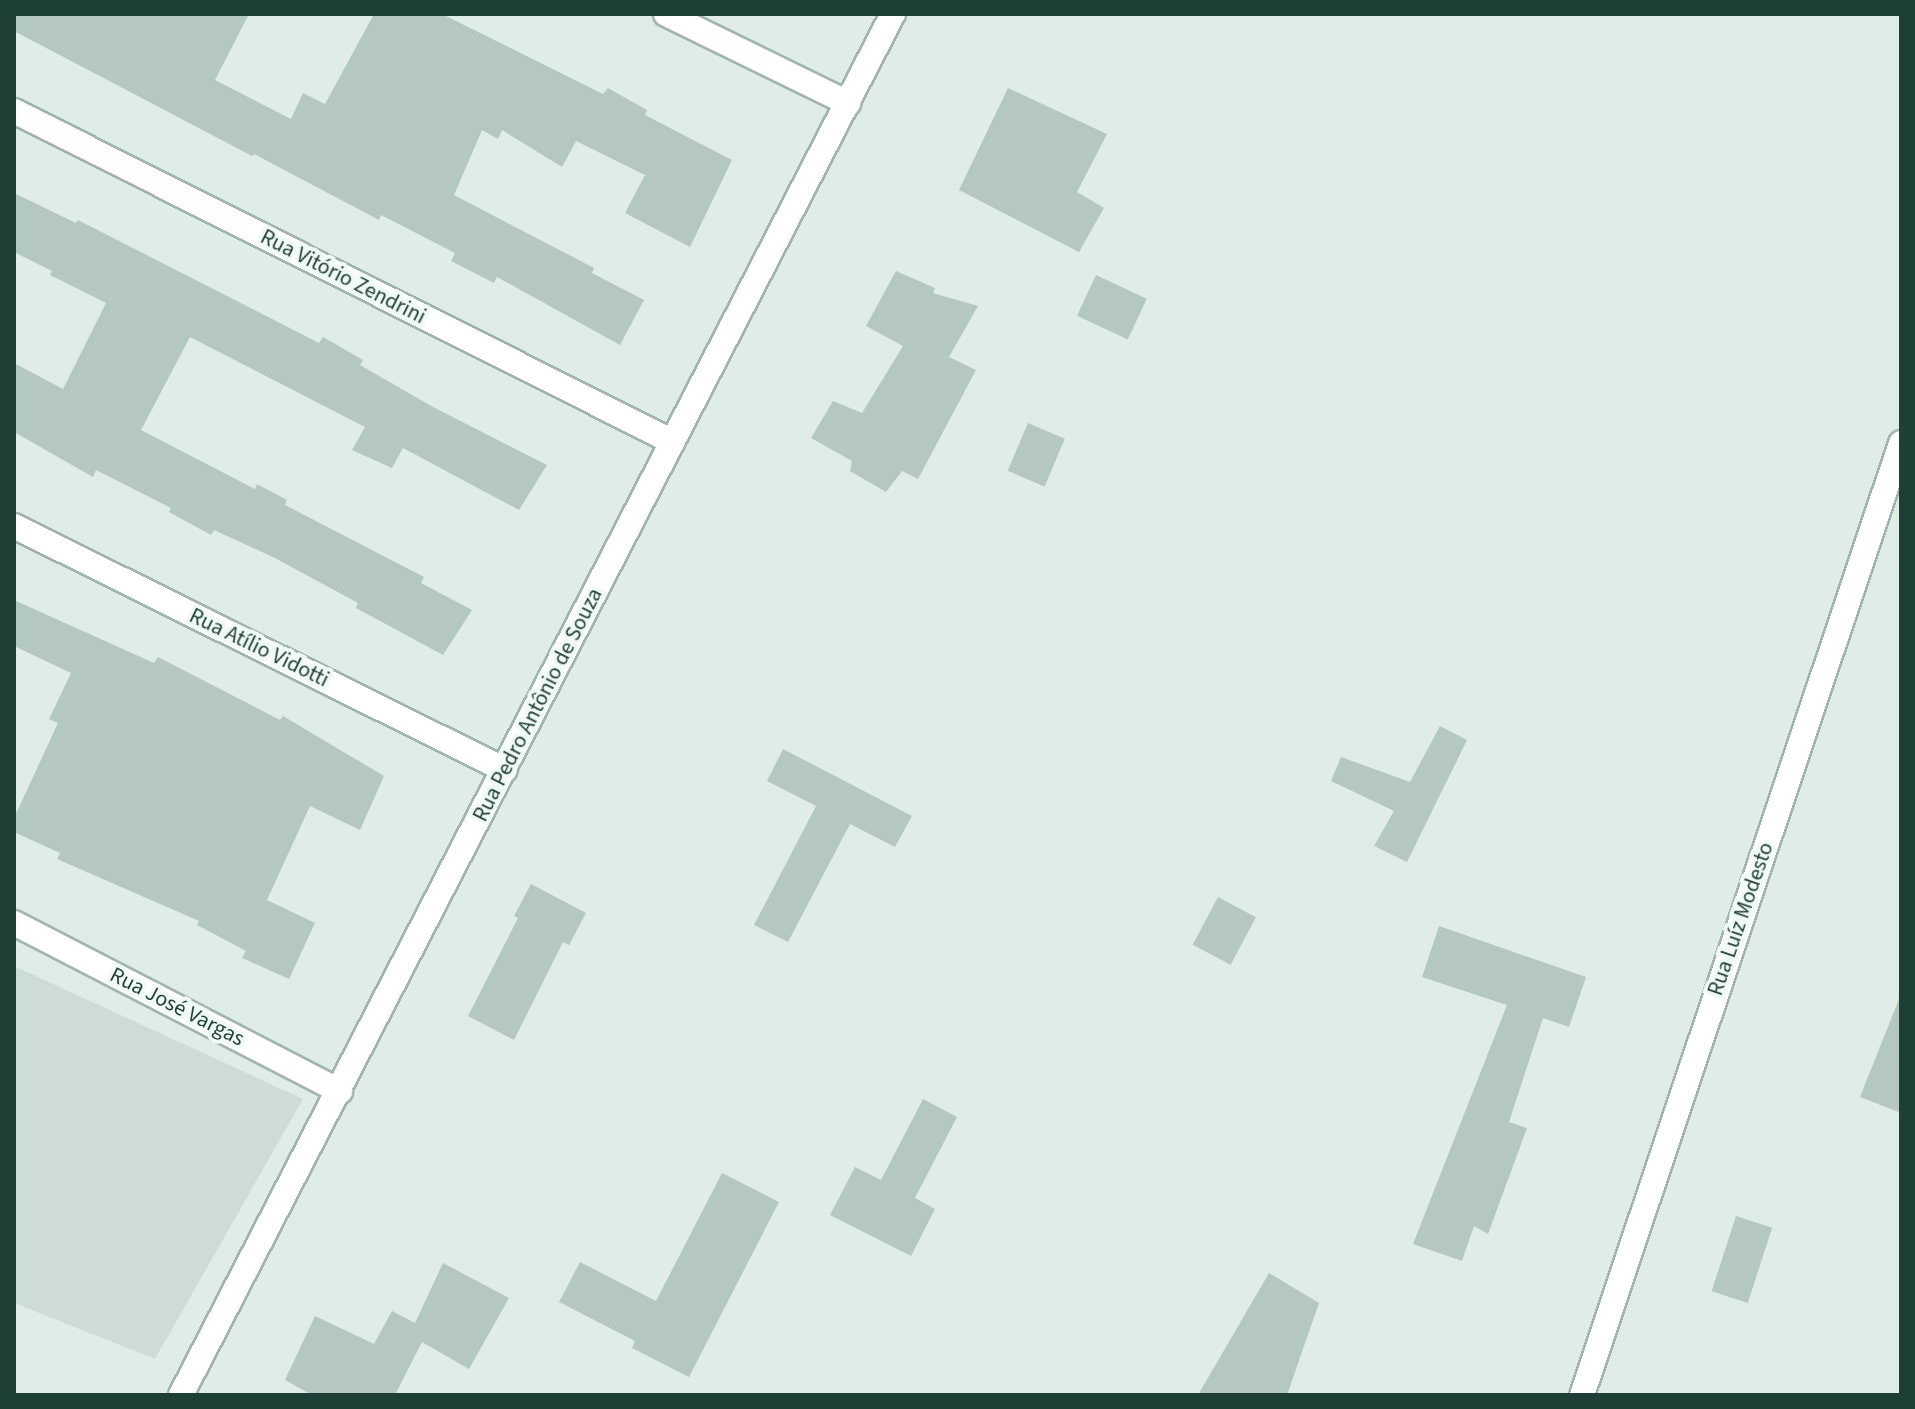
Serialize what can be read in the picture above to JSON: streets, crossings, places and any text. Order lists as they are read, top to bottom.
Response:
{
  "streets": {
    "street": [
      "Rua Vitório Zendrini",
      "Rua Atílio Vidotti",
      "Rua Pedro Antônio de Souza",
      "Rua Luíz Modesto",
      "Rua José Vargas"
    ]
  },
  "crossings": [
    ["Rua Vitório Zendrini", "Rua Pedro Antônio de Souza"],
    ["Rua Atílio Vidotti", "Rua Pedro Antônio de Souza"],
    ["Rua Pedro Antônio de Souza", "Rua José Vargas"]
  ]
}
